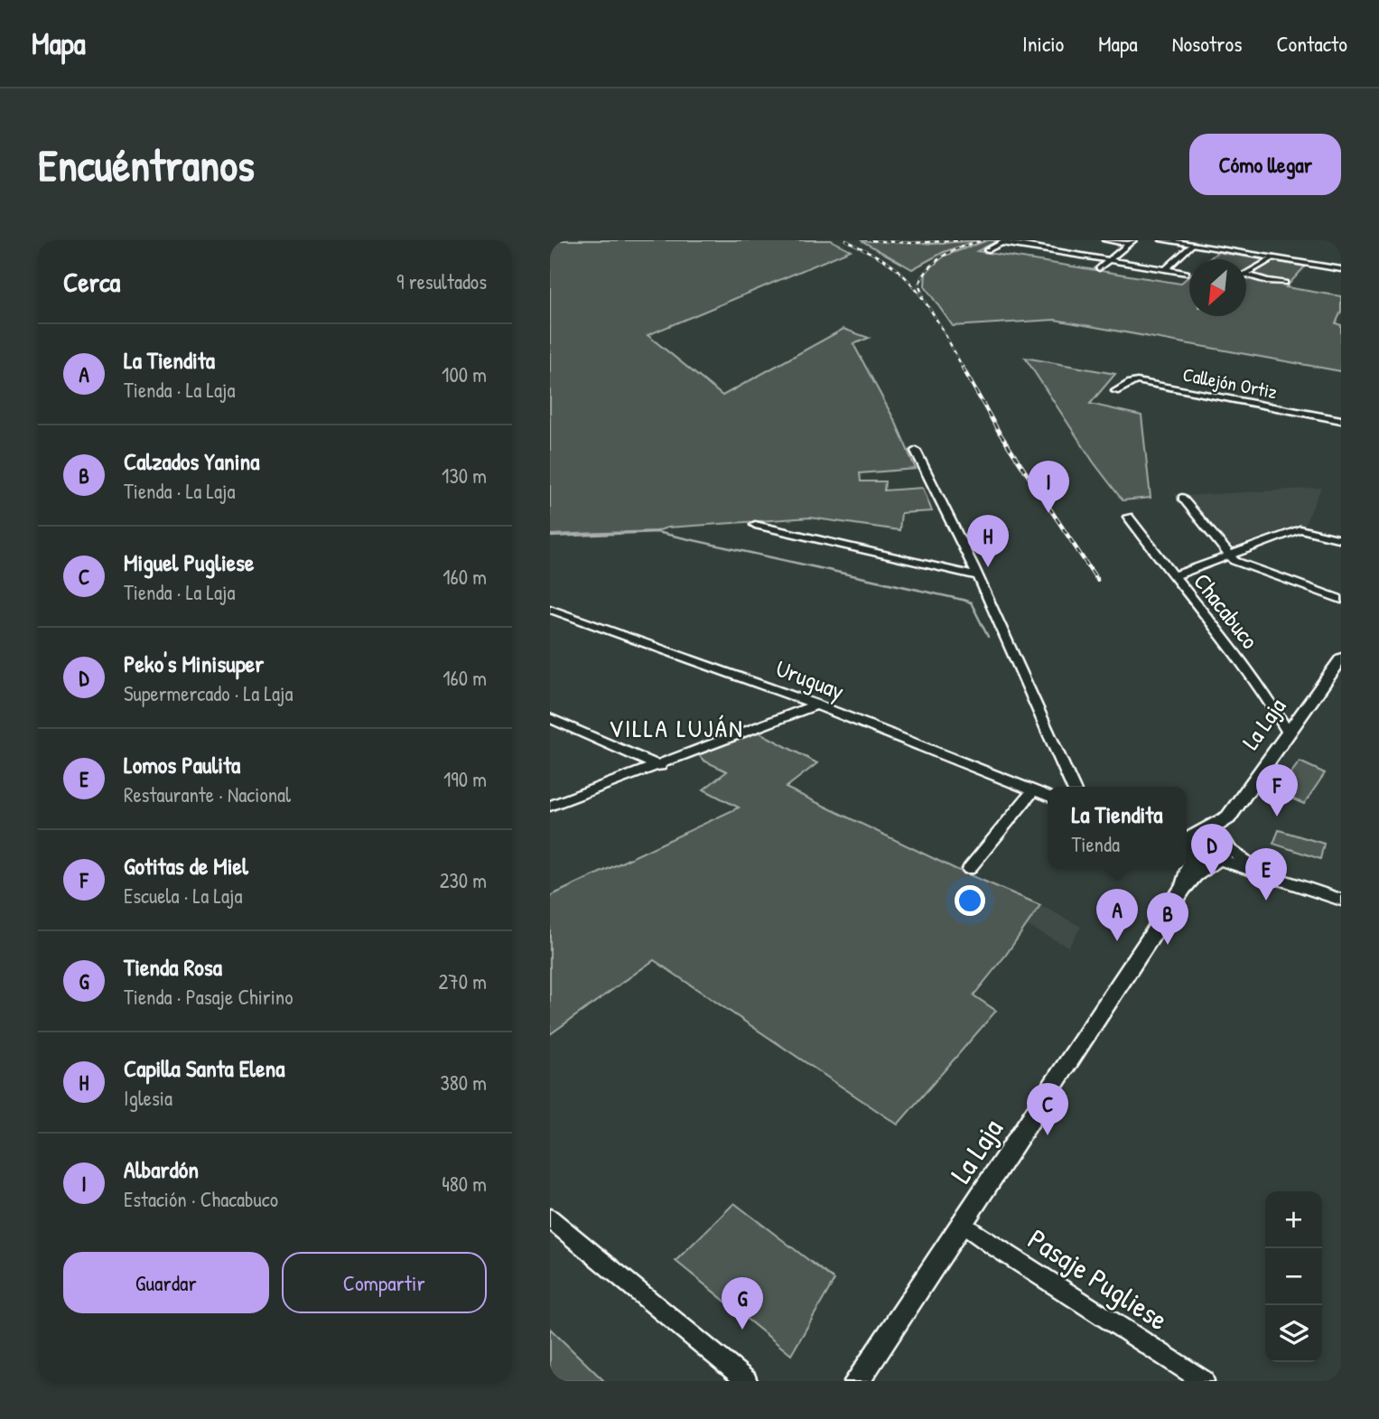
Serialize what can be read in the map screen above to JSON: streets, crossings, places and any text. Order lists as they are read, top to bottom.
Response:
{
  "streets": {
    "main road": ["La Laja"],
    "street": [
      "Callejón Ortiz",
      "Chacabuco",
      "Uruguay",
      "Pasaje Pugliese"
    ]
  },
  "crossings": [
    ["Chacabuco", "La Laja"],
    ["La Laja", "Pasaje Pugliese"]
  ],
  "districts": ["VILLA LUJÁN"],
  "north": "bottom left",
  "page": {
    "header": "Mapa",
    "nav": [
      "Inicio",
      "Mapa",
      "Nosotros",
      "Contacto"
    ],
    "buttons": [
      "Cómo llegar",
      ["Guardar", "Compartir"]
    ],
    "title": "Encuéntranos",
    "heading": ["Cerca", "9 resultados"],
    "list": [
      {
        "mark": "A",
        "name": "La Tiendita",
        "note": "Tienda · La Laja",
        "value": "100 m"
      },
      {
        "mark": "B",
        "name": "Calzados Yanina",
        "note": "Tienda · La Laja",
        "value": "130 m"
      },
      {
        "mark": "C",
        "name": "Miguel Pugliese",
        "note": "Tienda · La Laja",
        "value": "160 m"
      },
      {
        "mark": "D",
        "name": "Peko's Minisuper",
        "note": "Supermercado · La Laja",
        "value": "160 m"
      },
      {
        "mark": "E",
        "name": "Lomos Paulita",
        "note": "Restaurante · Nacional",
        "value": "190 m"
      },
      {
        "mark": "F",
        "name": "Gotitas de Miel",
        "note": "Escuela · La Laja",
        "value": "230 m"
      },
      {
        "mark": "G",
        "name": "Tienda Rosa",
        "note": "Tienda · Pasaje Chirino",
        "value": "270 m"
      },
      {
        "mark": "H",
        "name": "Capilla Santa Elena",
        "note": "Iglesia",
        "value": "380 m"
      },
      {
        "mark": "I",
        "name": "Albardón",
        "note": "Estación · Chacabuco",
        "value": "480 m"
      }
    ],
    "pins": [
      "I",
      "H",
      "F",
      "D",
      "E",
      "A",
      "B",
      "C",
      "G"
    ],
    "popup": ["La Tiendita", "Tienda"],
    "map_buttons": ["+", "−"]
  }
}
